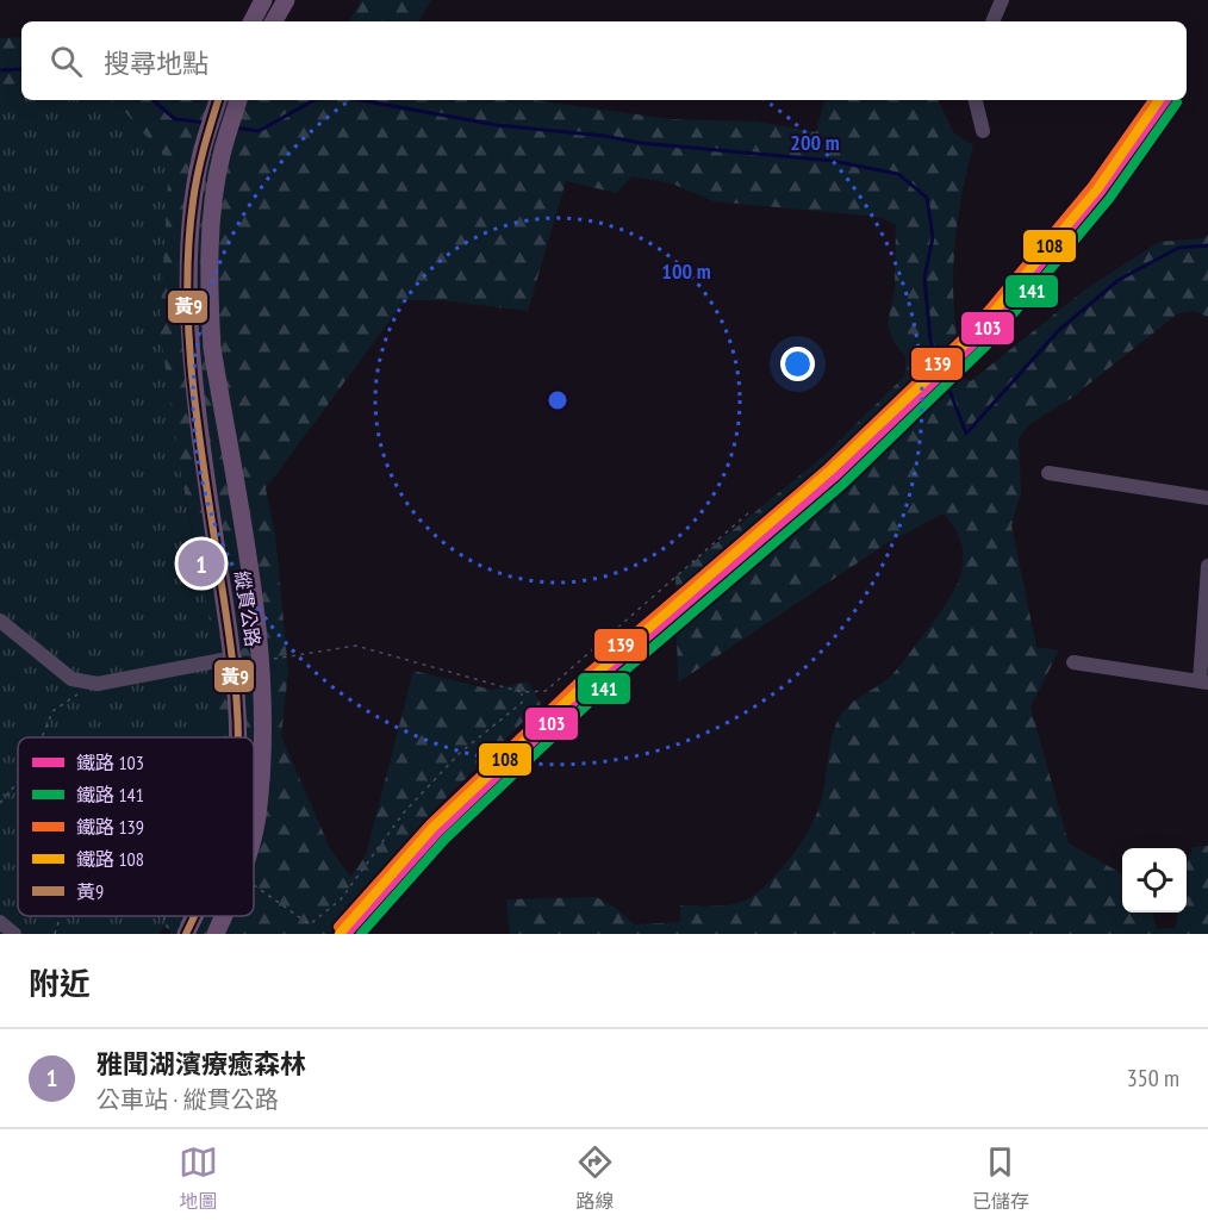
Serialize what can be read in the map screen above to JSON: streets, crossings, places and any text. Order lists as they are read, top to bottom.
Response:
{
  "streets": {
    "main road": ["縱貫公路"]
  },
  "lines": [
    "rail line 103",
    "rail line 139",
    "rail line 108",
    "transit line 黃9",
    "rail line 141"
  ],
  "legend": [
    "鐵路 103",
    "鐵路 141",
    "鐵路 139",
    "鐵路 108",
    "黃9"
  ],
  "page": {
    "search": "搜尋地點",
    "pins": "1",
    "heading": "附近",
    "list": [
      {
        "mark": "1",
        "name": "雅聞湖濱療癒森林",
        "note": "公車站 · 縱貫公路",
        "value": "350 m"
      }
    ],
    "nav": ["地圖", "路線", "已儲存"]
  },
  "rings": ["200 m", "100 m"]
}
